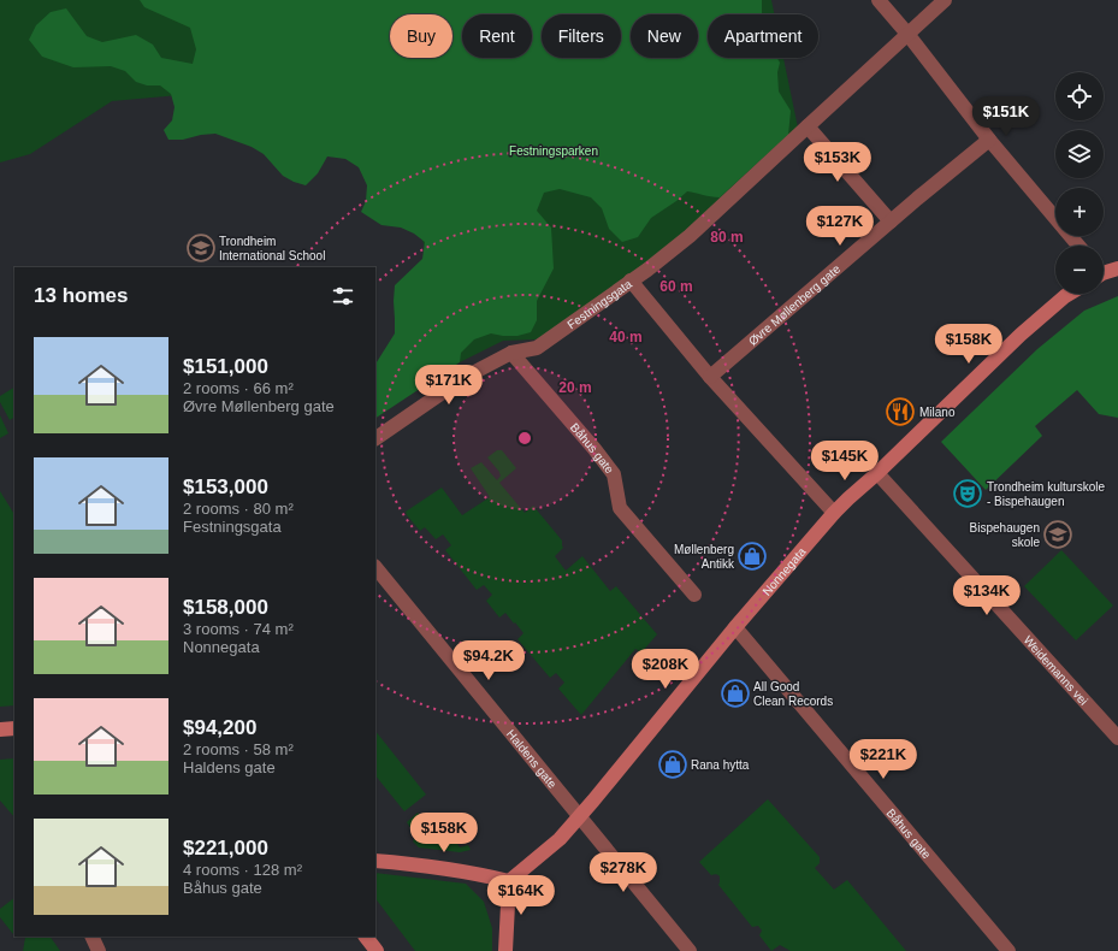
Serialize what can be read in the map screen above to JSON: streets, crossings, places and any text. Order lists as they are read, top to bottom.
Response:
{
  "streets": {
    "street": [
      "Festningsgata",
      "Øvre Møllenberg gate",
      "Båhus gate",
      "Nonnegata",
      "Weidemanns vei",
      "Haldens gate"
    ]
  },
  "crossings": [
    ["Festningsgata", "Båhus gate"],
    ["Båhus gate", "Nonnegata"],
    ["Nonnegata", "Weidemanns vei"],
    ["Nonnegata", "Haldens gate"]
  ],
  "parks": ["Festningsparken"],
  "places": {
    "school or university": ["Trondheim International School", "Bispehaugen skole"],
    "restaurant": ["Milano"],
    "theatre": ["Trondheim kulturskole - Bispehaugen"],
    "shop": ["Møllenberg Antikk", "All Good Clean Records", "Rana hytta"]
  },
  "page": {
    "chip": [
      "Buy",
      "Rent",
      "Filters",
      "New",
      "Apartment"
    ],
    "map_buttons": ["+", "−"],
    "price": [
      "$151K",
      "$153K",
      "$127K",
      "$158K",
      "$171K",
      "$145K",
      "$134K",
      "$94.2K",
      "$208K",
      "$221K",
      "$158K",
      "$278K",
      "$164K"
    ],
    "heading": "13 homes",
    "list": [
      {
        "name": "$151,000",
        "note": "2 rooms · 66 m² · Øvre Møllenberg gate"
      },
      {
        "name": "$153,000",
        "note": "2 rooms · 80 m² · Festningsgata"
      },
      {
        "name": "$158,000",
        "note": "3 rooms · 74 m² · Nonnegata"
      },
      {
        "name": "$94,200",
        "note": "2 rooms · 58 m² · Haldens gate"
      },
      {
        "name": "$221,000",
        "note": "4 rooms · 128 m² · Båhus gate"
      }
    ]
  },
  "rings": [
    "80 m",
    "60 m",
    "40 m",
    "20 m"
  ]
}
